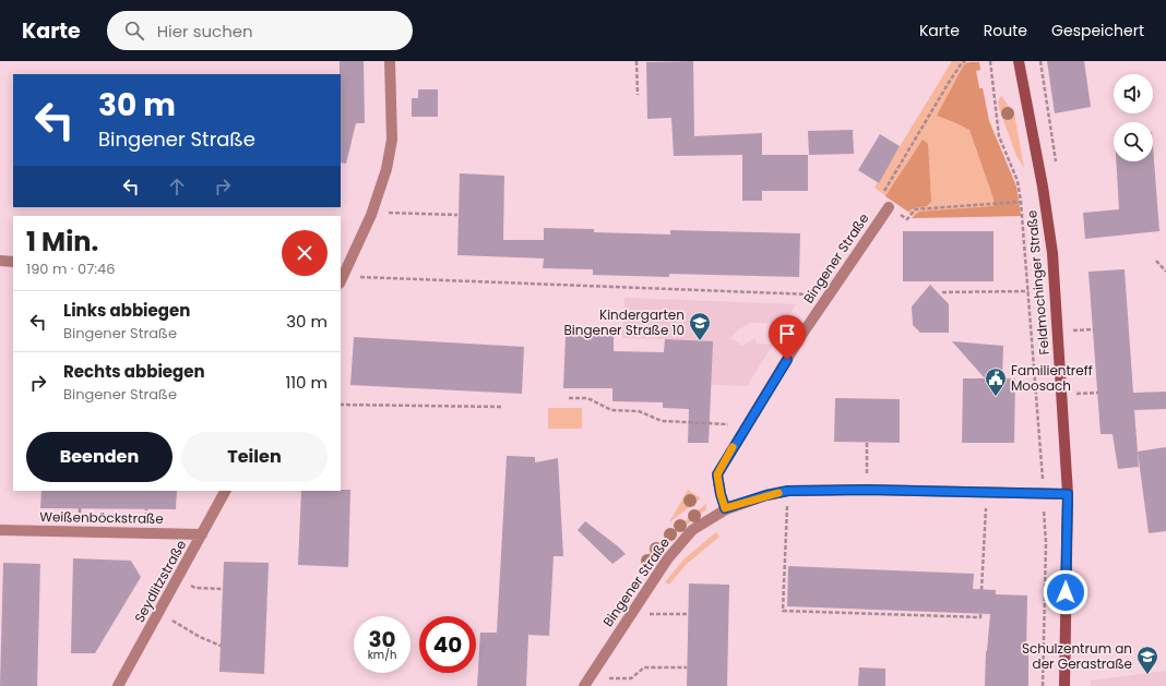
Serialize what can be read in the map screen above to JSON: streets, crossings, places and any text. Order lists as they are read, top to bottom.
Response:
{
  "streets": {
    "street": [
      "Bingener Straße",
      "Feldmochinger Straße",
      "Weißenböckstraße",
      "Seydlitzstraße"
    ]
  },
  "crossings": [
    ["Bingener Straße", "Feldmochinger Straße"],
    ["Weißenböckstraße", "Seydlitzstraße"]
  ],
  "places": {
    "school or university": ["Kindergarten Bingener Straße 10", "Schulzentrum an der Gerastraße"],
    "public building": ["Familientreff Moosach"]
  },
  "page": {
    "header": "Karte",
    "search": "Hier suchen",
    "nav": ["Karte", "Route", "Gespeichert"],
    "turn": ["30 m", "Bingener Straße"],
    "heading": ["1 Min.", "190 m · 07:46"],
    "list": [
      {
        "name": "Links abbiegen",
        "note": "Bingener Straße",
        "value": "30 m"
      },
      {
        "name": "Rechts abbiegen",
        "note": "Bingener Straße",
        "value": "110 m"
      }
    ],
    "buttons": ["Beenden", "Teilen"],
    "speed": "30 km/h",
    "limit": "40"
  }
}
